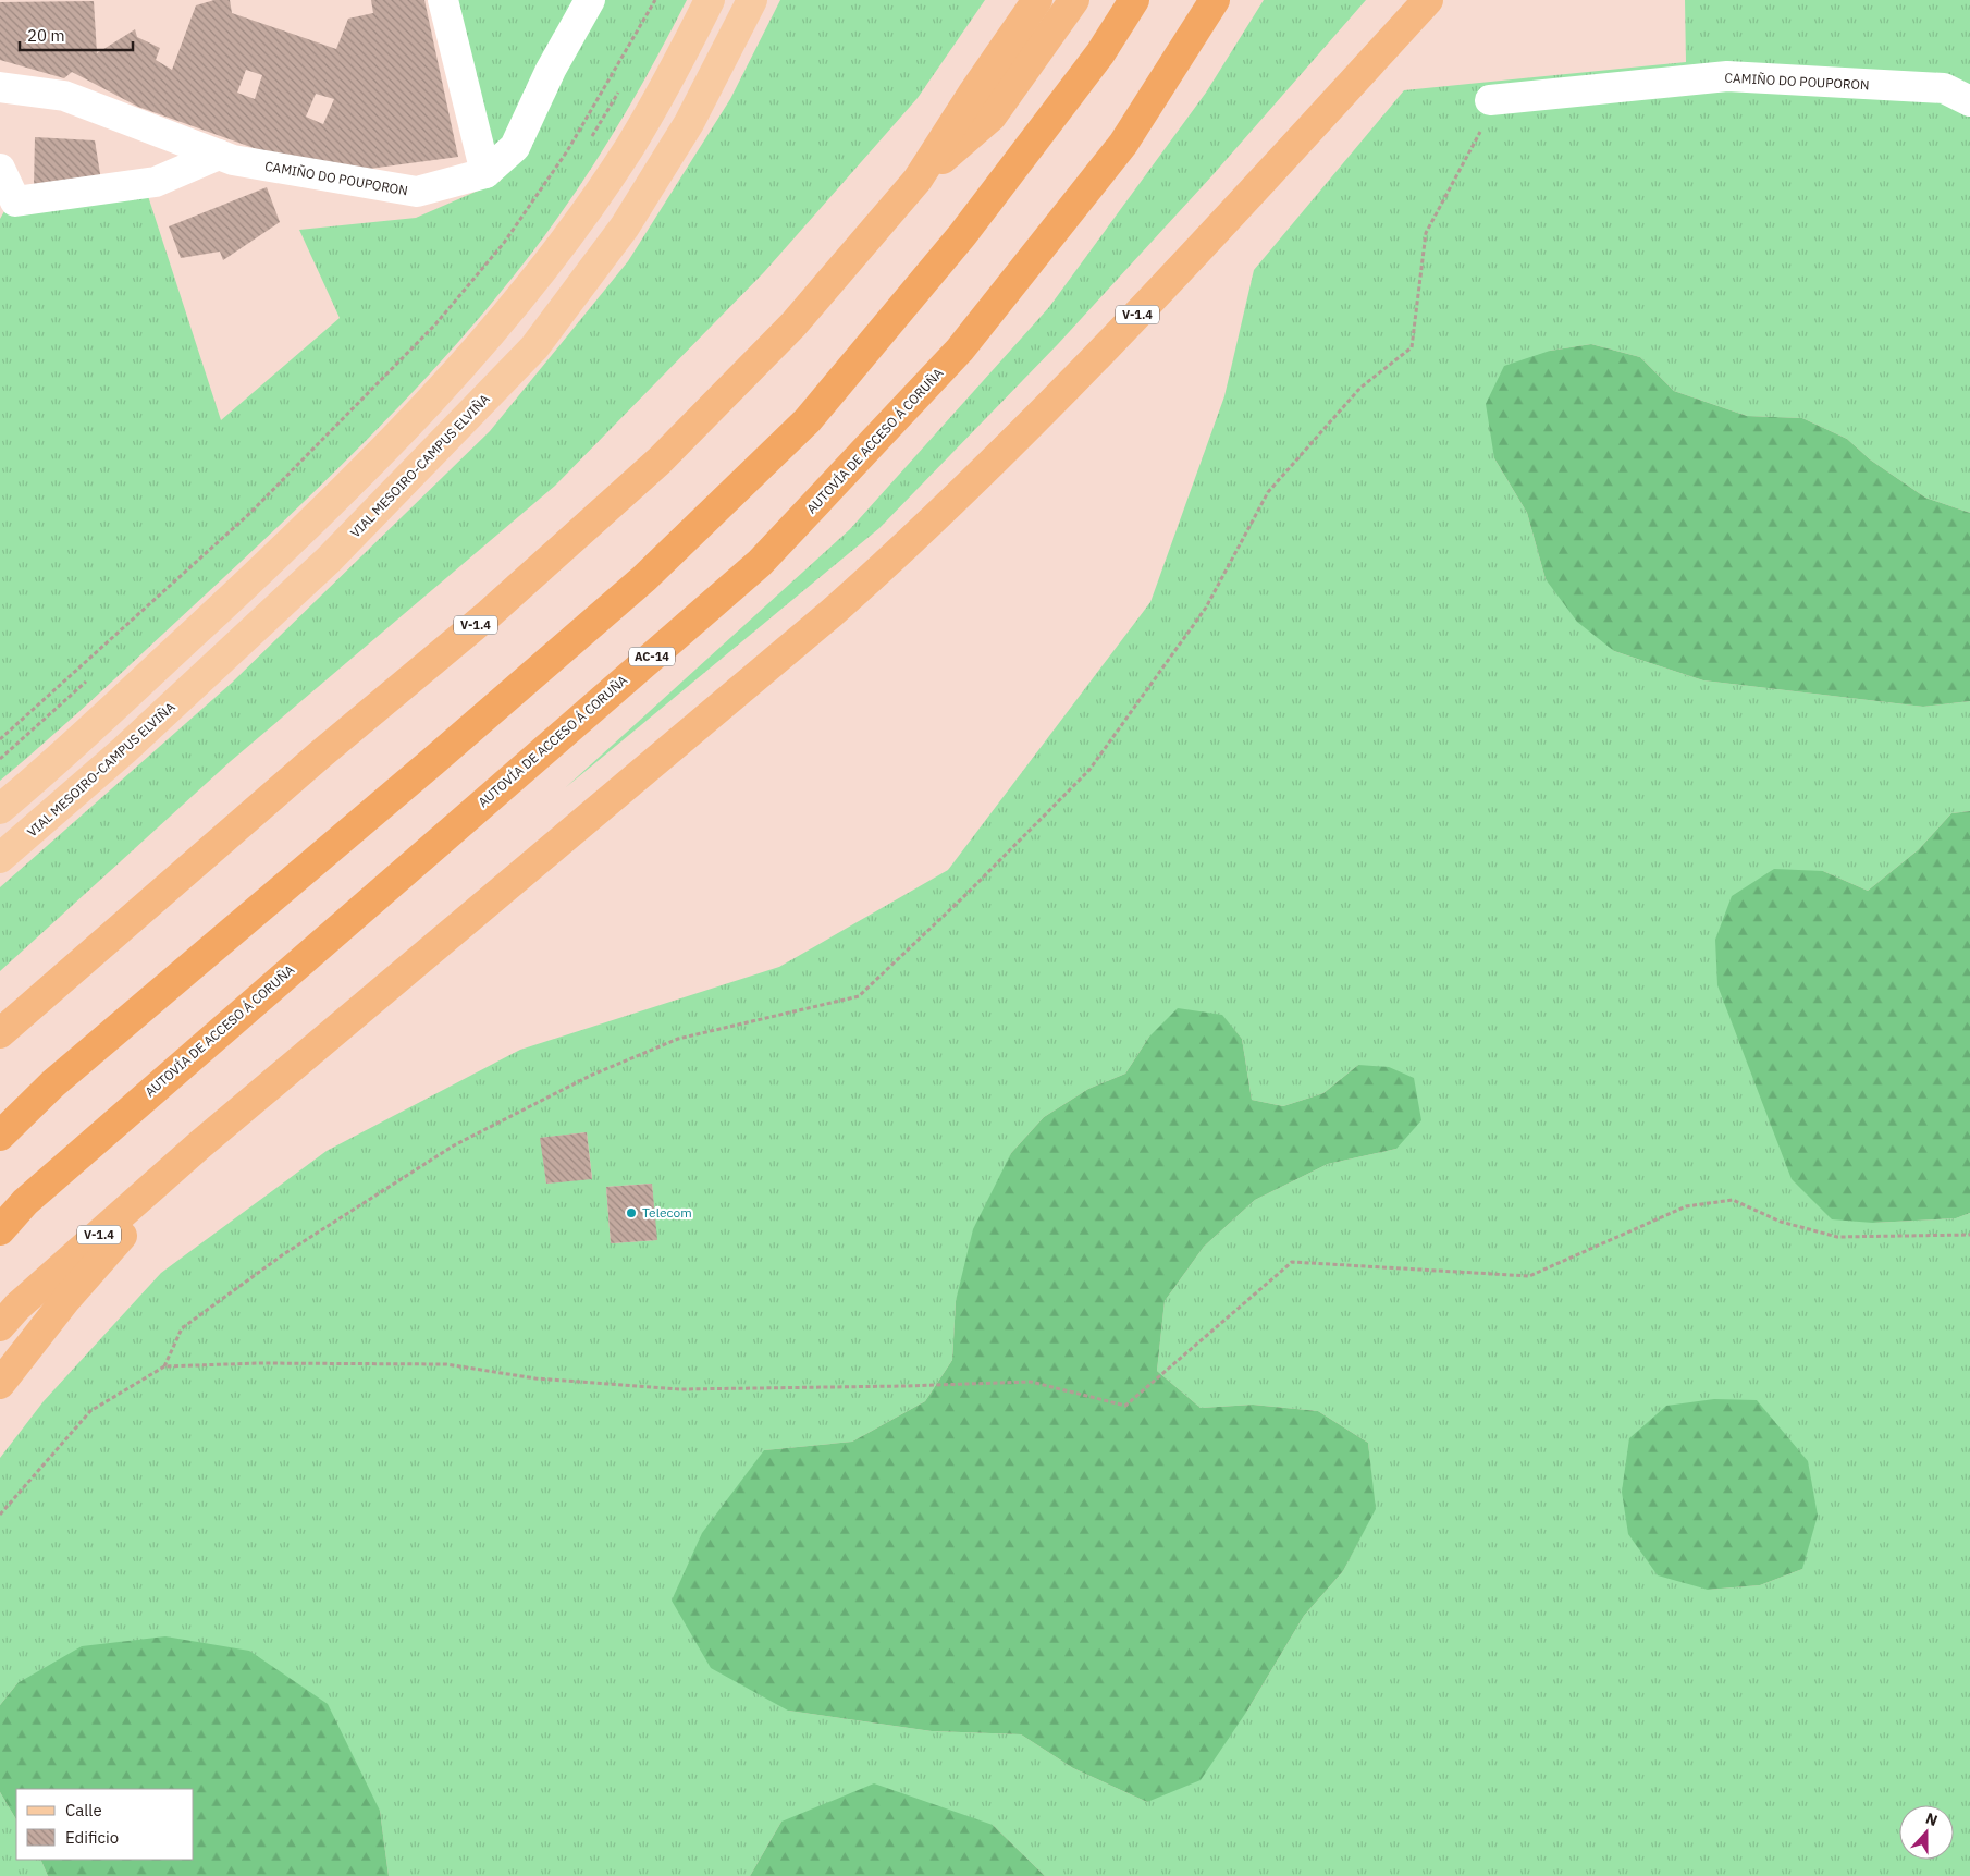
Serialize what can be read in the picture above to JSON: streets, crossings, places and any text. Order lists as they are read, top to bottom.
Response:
{
  "streets": {
    "highway": ["V-1.4", "AUTOVÍA DE ACCESO Á CORUÑA", "AC-14"],
    "main road": ["VIAL MESOIRO-CAMPUS ELVIÑA"],
    "street": ["CAMIÑO DO POUPORON"]
  },
  "places": ["Telecom"],
  "legend": ["Calle", "Edificio"],
  "scale_bar": "20 m",
  "north": "top"
}
